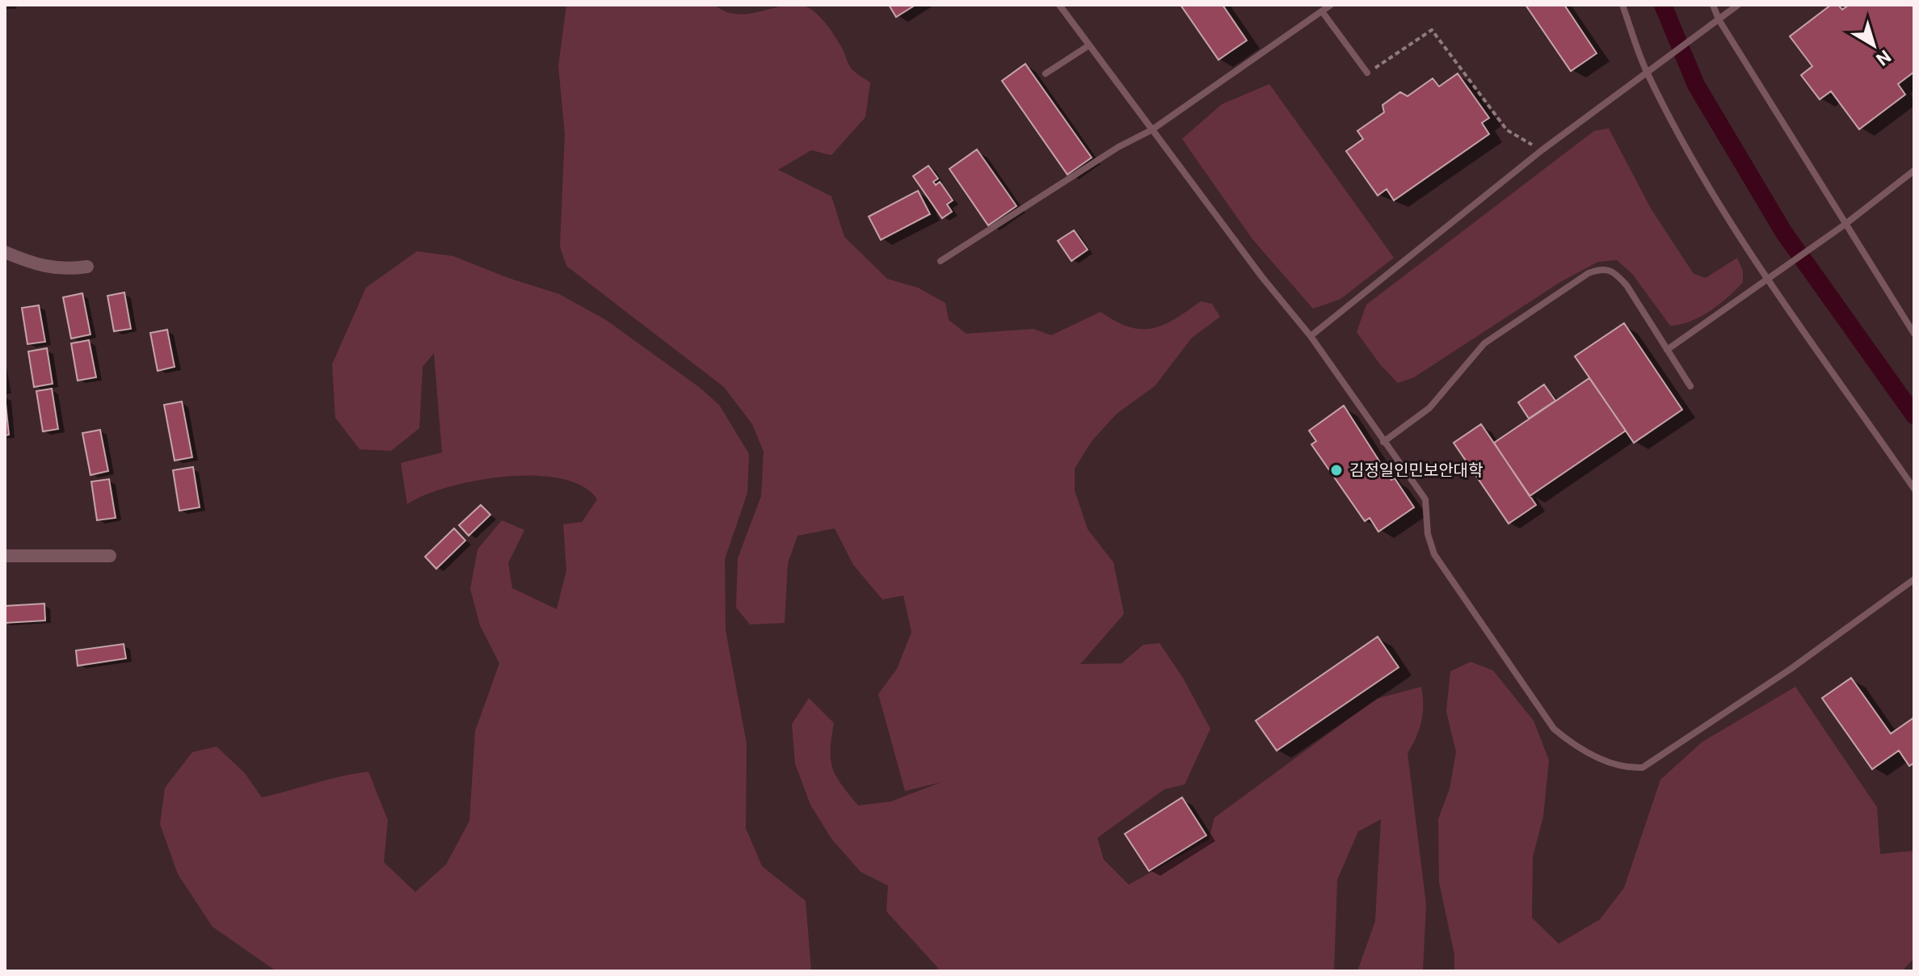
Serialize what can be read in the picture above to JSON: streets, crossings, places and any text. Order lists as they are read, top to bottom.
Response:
{
  "places": ["김정일인민보안대학"],
  "north": "bottom right"
}
